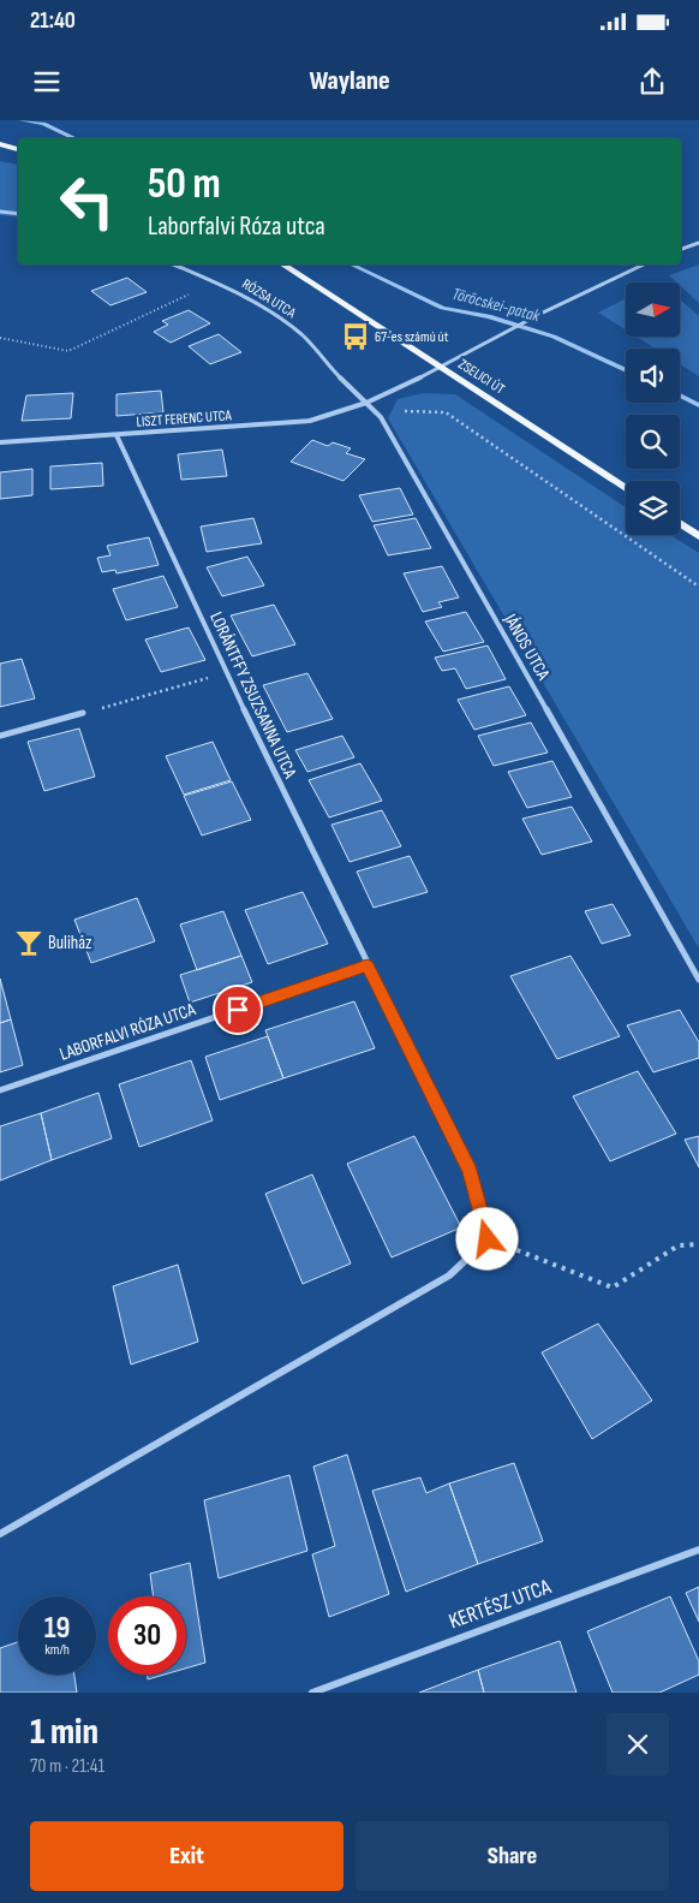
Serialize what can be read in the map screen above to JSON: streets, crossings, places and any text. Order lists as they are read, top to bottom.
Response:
{
  "streets": {
    "main road": ["ZSELICI ÚT"],
    "street": [
      "RÓZSA UTCA",
      "LISZT FERENC UTCA",
      "JÁNOS UTCA",
      "LORÁNTFFY ZSUZSANNA UTCA",
      "LABORFALVI RÓZA UTCA",
      "KERTÉSZ UTCA"
    ]
  },
  "crossings": [
    ["RÓZSA UTCA", "LISZT FERENC UTCA"],
    ["RÓZSA UTCA", "JÁNOS UTCA"],
    ["LISZT FERENC UTCA", "JÁNOS UTCA"],
    ["LISZT FERENC UTCA", "LORÁNTFFY ZSUZSANNA UTCA"],
    ["LORÁNTFFY ZSUZSANNA UTCA", "LABORFALVI RÓZA UTCA"]
  ],
  "water": ["Töröcskei-patak"],
  "places": {
    "bus stop": ["67-es számú út"],
    "bar": ["Buliház"]
  },
  "north": "right",
  "page": {
    "status": "21:40",
    "header": "Waylane",
    "turn": ["50 m", "Laborfalvi Róza utca"],
    "speed": "19 km/h",
    "limit": "30",
    "heading": ["1 min", "70 m · 21:41"],
    "buttons": ["Exit", "Share"]
  }
}
